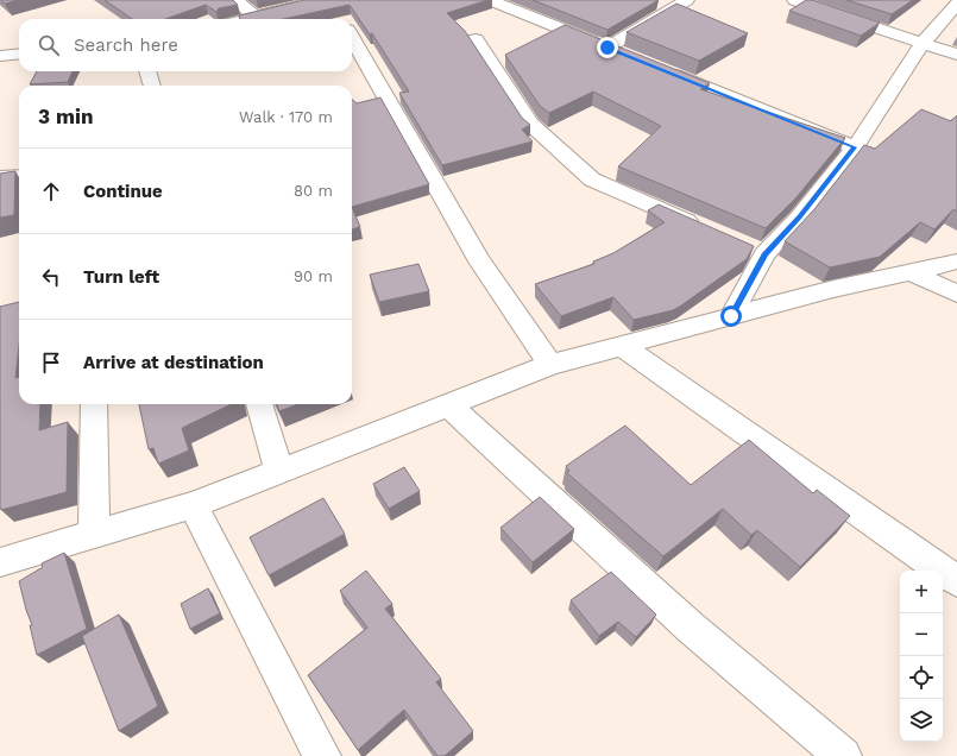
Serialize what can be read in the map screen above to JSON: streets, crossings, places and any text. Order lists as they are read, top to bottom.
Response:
{
  "page": {
    "search": "Search here",
    "heading": ["3 min", "Walk · 170 m"],
    "list": [
      ["Continue", "80 m"],
      ["Turn left", "90 m"],
      "Arrive at destination"
    ],
    "map_buttons": ["+", "−"]
  }
}
